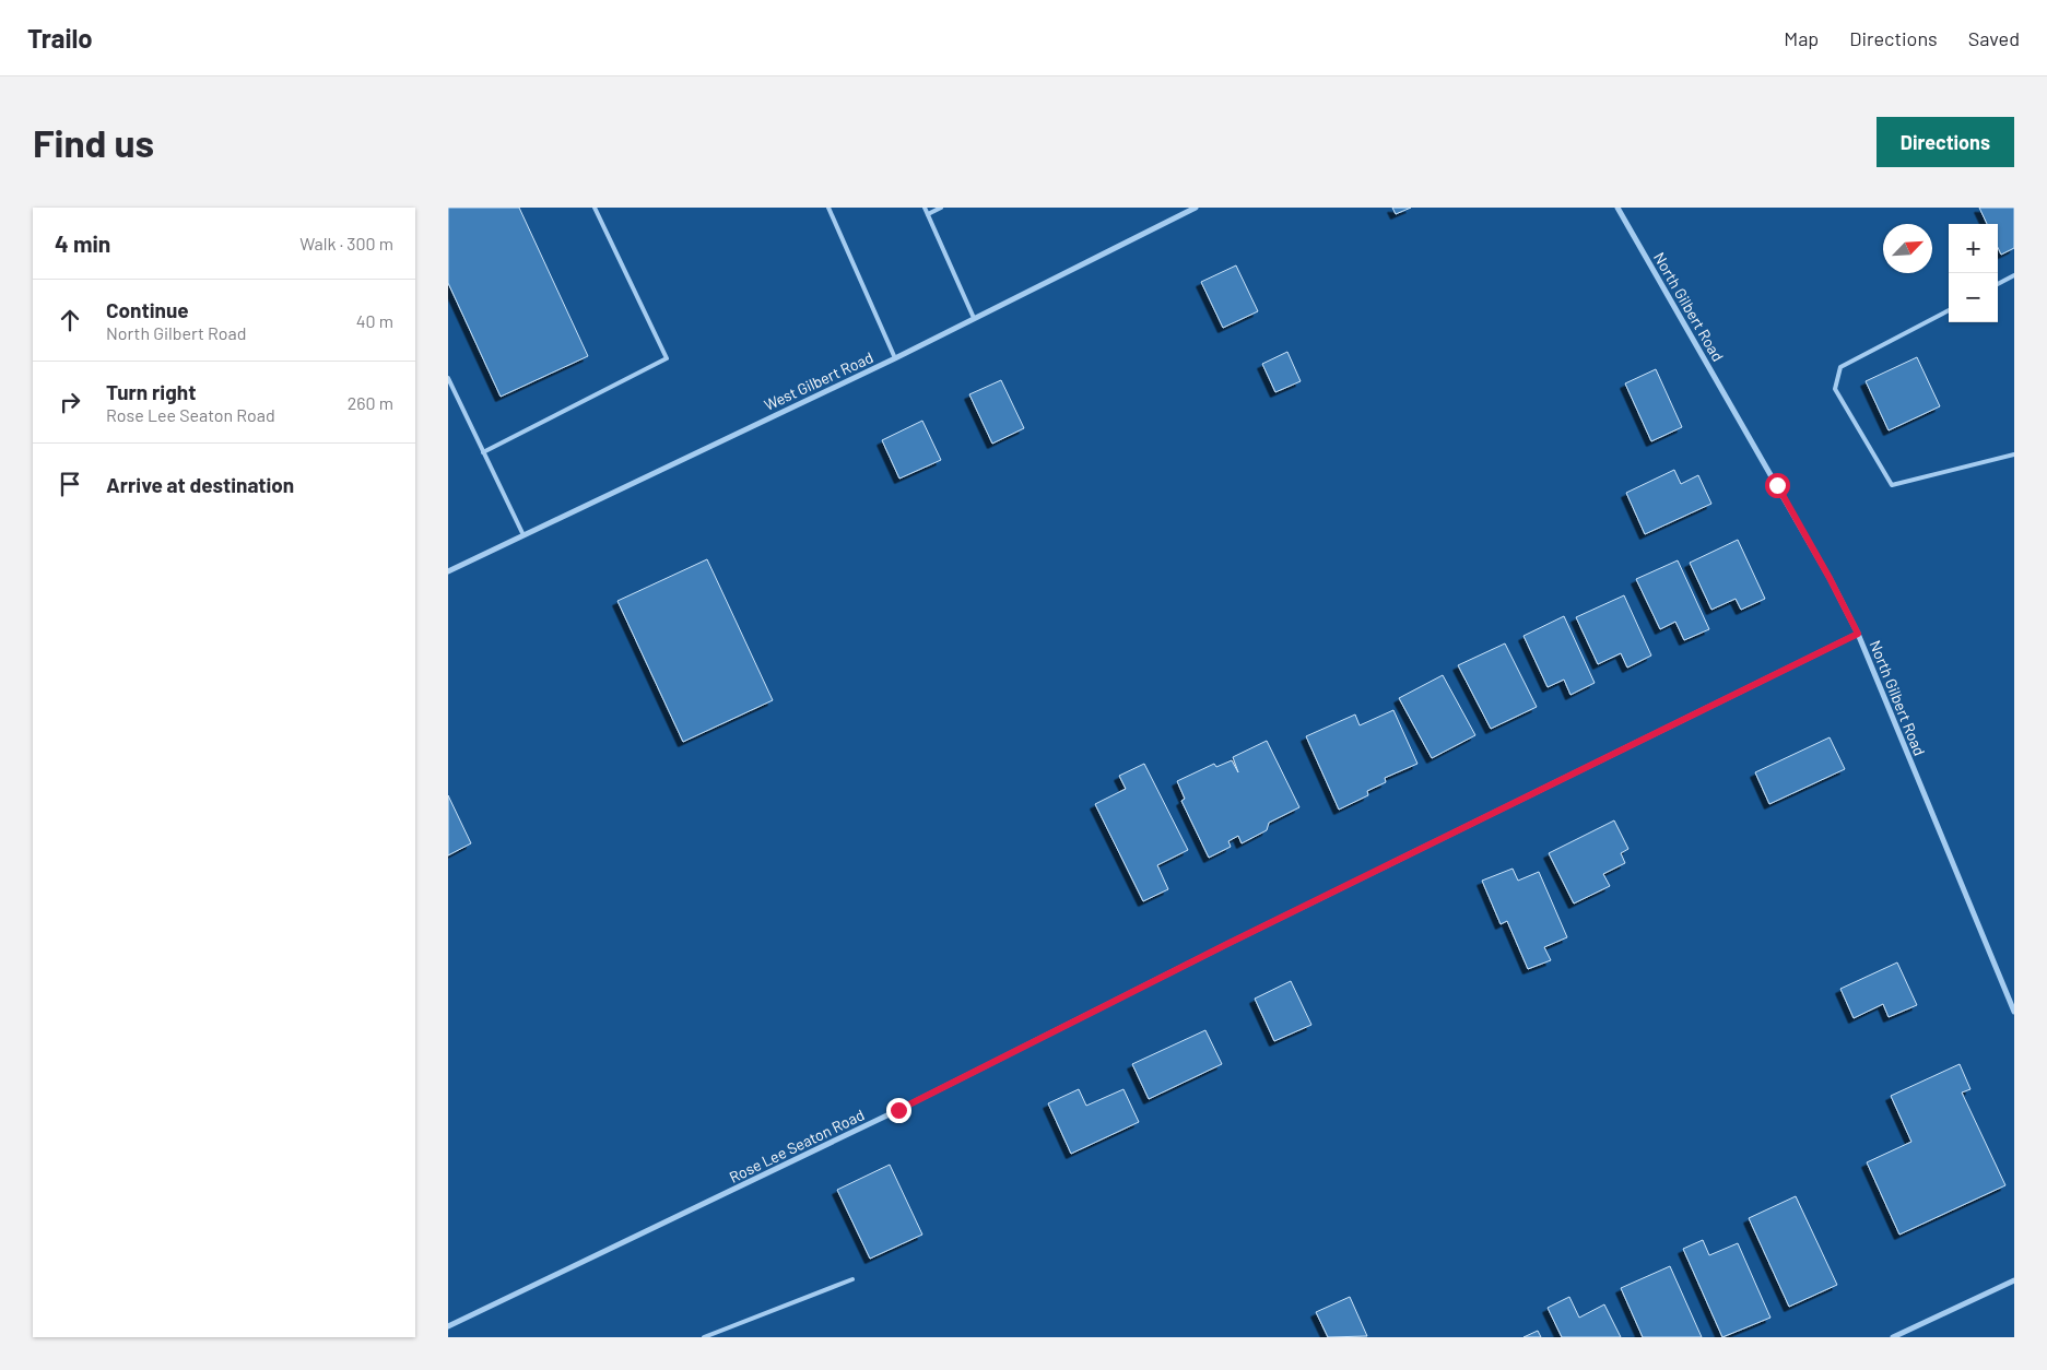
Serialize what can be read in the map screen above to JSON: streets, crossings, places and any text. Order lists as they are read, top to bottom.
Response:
{
  "streets": {
    "street": ["North Gilbert Road", "West Gilbert Road", "Rose Lee Seaton Road"]
  },
  "crossings": [
    ["North Gilbert Road", "Rose Lee Seaton Road"]
  ],
  "north": "top right",
  "page": {
    "header": "Trailo",
    "nav": ["Map", "Directions", "Saved"],
    "buttons": "Directions",
    "title": "Find us",
    "heading": ["4 min", "Walk · 300 m"],
    "map_buttons": ["+", "−"],
    "list": [
      ["Continue", "North Gilbert Road", "40 m"],
      ["Turn right", "Rose Lee Seaton Road", "260 m"],
      "Arrive at destination"
    ]
  }
}
